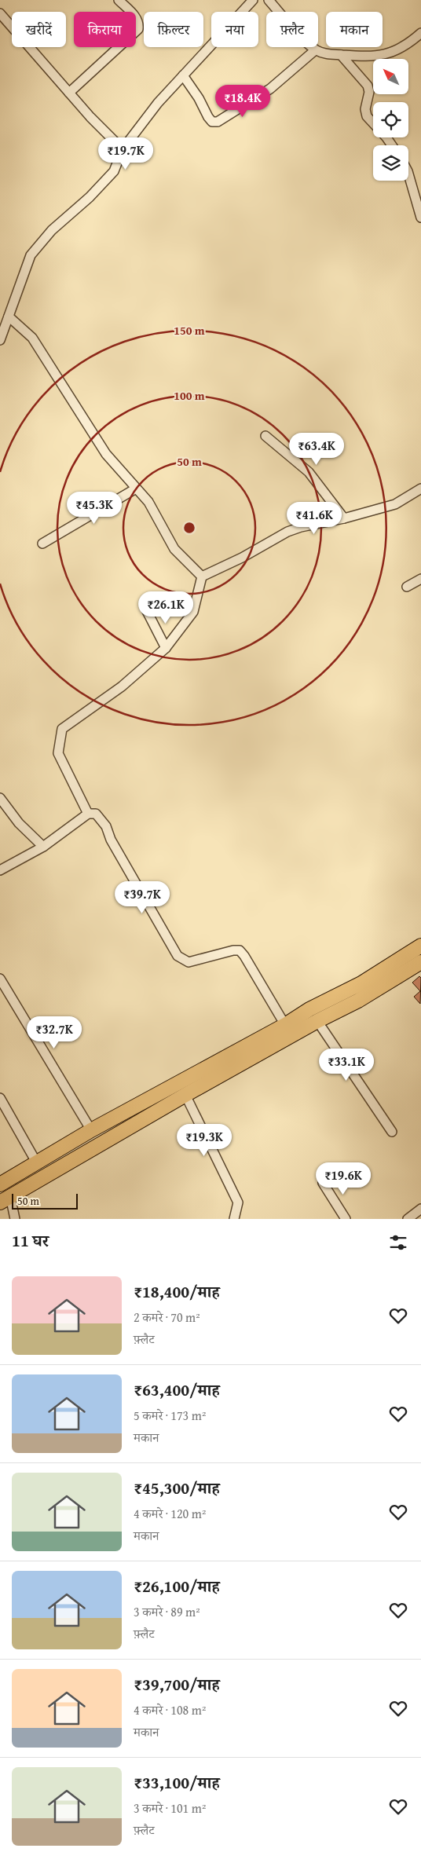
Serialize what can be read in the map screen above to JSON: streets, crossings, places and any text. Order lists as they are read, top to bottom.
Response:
{
  "scale_bar": "50 m",
  "north": "top left",
  "page": {
    "chip": [
      "खरीदें",
      "किराया",
      "फ़िल्टर",
      "नया",
      "फ़्लैट",
      "मकान"
    ],
    "price": [
      "₹18.4K",
      "₹19.7K",
      "₹63.4K",
      "₹45.3K",
      "₹41.6K",
      "₹26.1K",
      "₹39.7K",
      "₹32.7K",
      "₹33.1K",
      "₹19.3K",
      "₹19.6K"
    ],
    "scale": "50 m",
    "heading": "11 घर",
    "list": [
      {
        "name": "₹18,400/माह",
        "note": "2 कमरे · 70 m² · फ़्लैट"
      },
      {
        "name": "₹63,400/माह",
        "note": "5 कमरे · 173 m² · मकान"
      },
      {
        "name": "₹45,300/माह",
        "note": "4 कमरे · 120 m² · मकान"
      },
      {
        "name": "₹26,100/माह",
        "note": "3 कमरे · 89 m² · फ़्लैट"
      },
      {
        "name": "₹39,700/माह",
        "note": "4 कमरे · 108 m² · मकान"
      },
      {
        "name": "₹33,100/माह",
        "note": "3 कमरे · 101 m² · फ़्लैट"
      }
    ]
  },
  "rings": ["150 m", "100 m", "50 m"]
}
